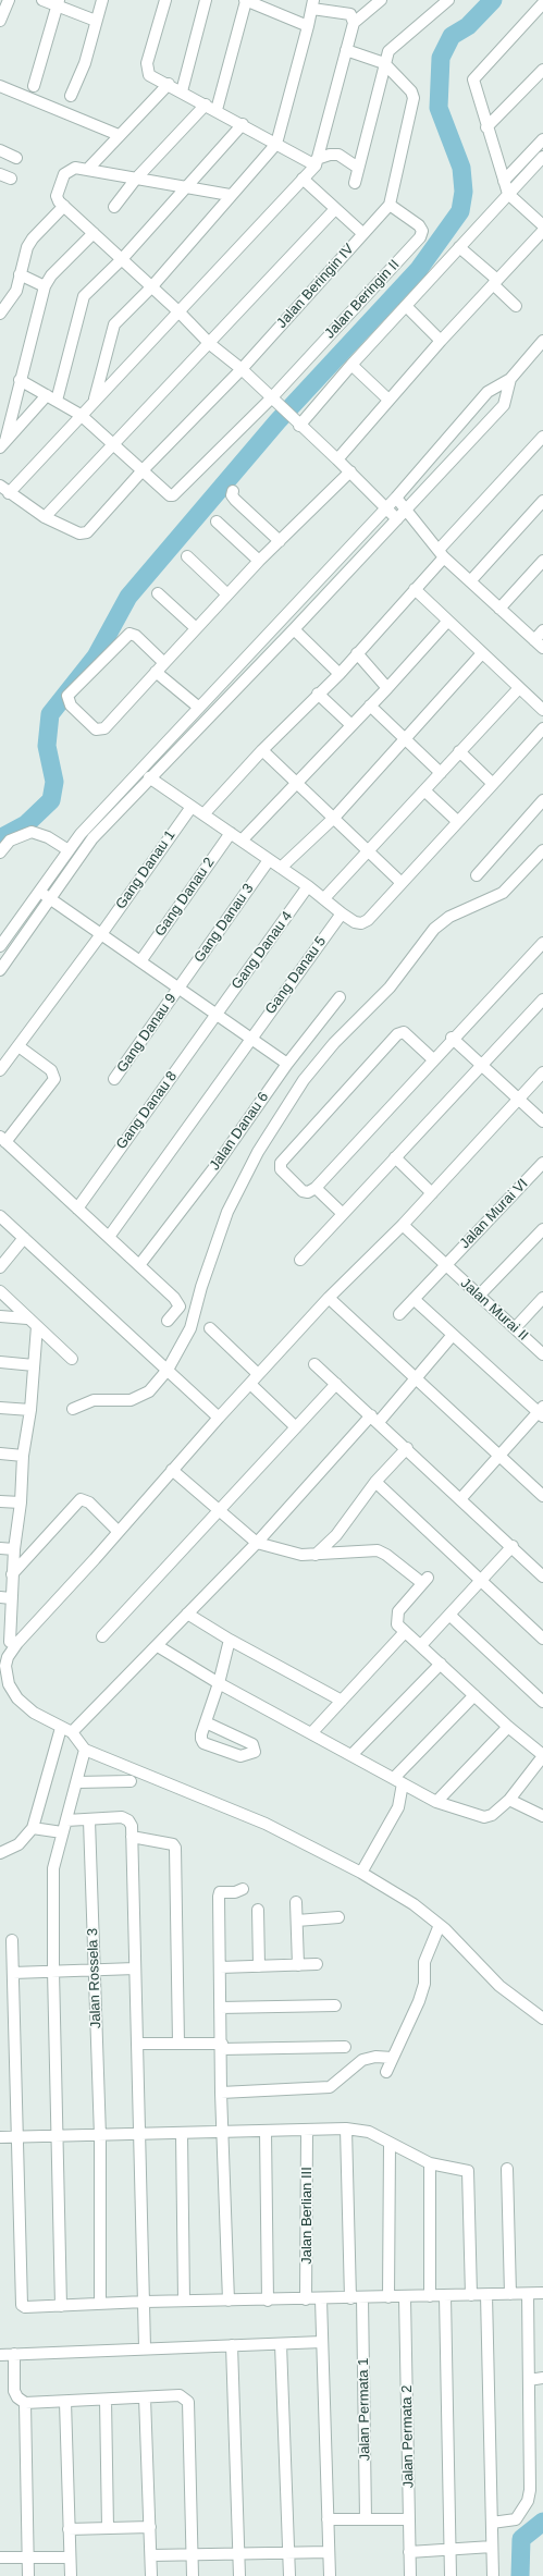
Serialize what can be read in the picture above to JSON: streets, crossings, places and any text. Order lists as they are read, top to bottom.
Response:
{
  "streets": {
    "street": [
      "Jalan Beringin IV",
      "Jalan Beringin II",
      "Gang Danau 1",
      "Gang Danau 2",
      "Gang Danau 3",
      "Gang Danau 4",
      "Gang Danau 5",
      "Gang Danau 9",
      "Gang Danau 8",
      "Jalan Danau 6",
      "Jalan Murai VI",
      "Jalan Murai II",
      "Jalan Rossela 3",
      "Jalan Berlian III",
      "Jalan Permata 1",
      "Jalan Permata 2"
    ]
  },
  "crossings": [
    ["Jalan Beringin IV", "Jalan Beringin II"],
    ["Gang Danau 3", "Gang Danau 9"],
    ["Gang Danau 4", "Gang Danau 8"],
    ["Jalan Murai VI", "Jalan Murai II"]
  ]
}
